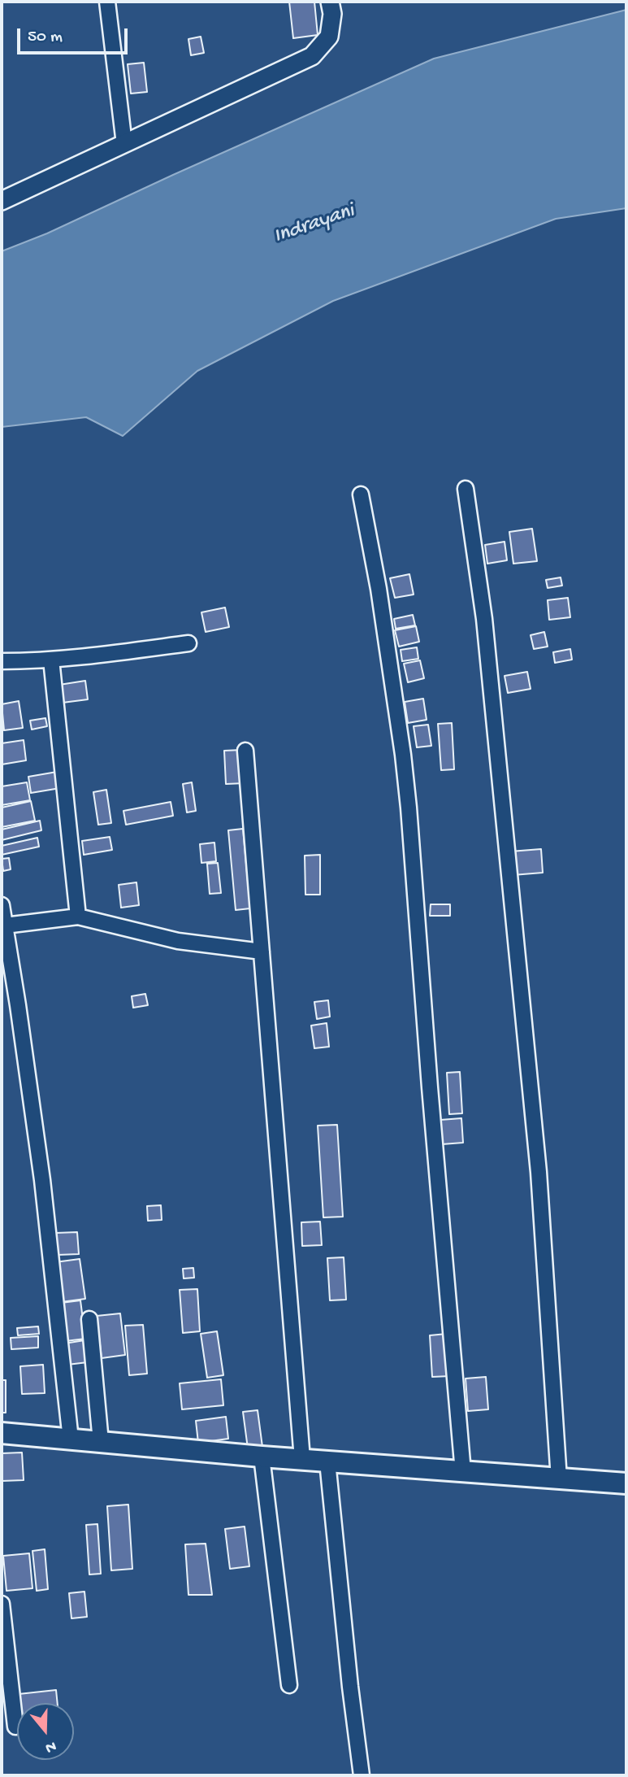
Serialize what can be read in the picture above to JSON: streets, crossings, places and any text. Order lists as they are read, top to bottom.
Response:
{
  "water": ["Indrayani"],
  "scale_bar": "50 m",
  "north": "bottom"
}
